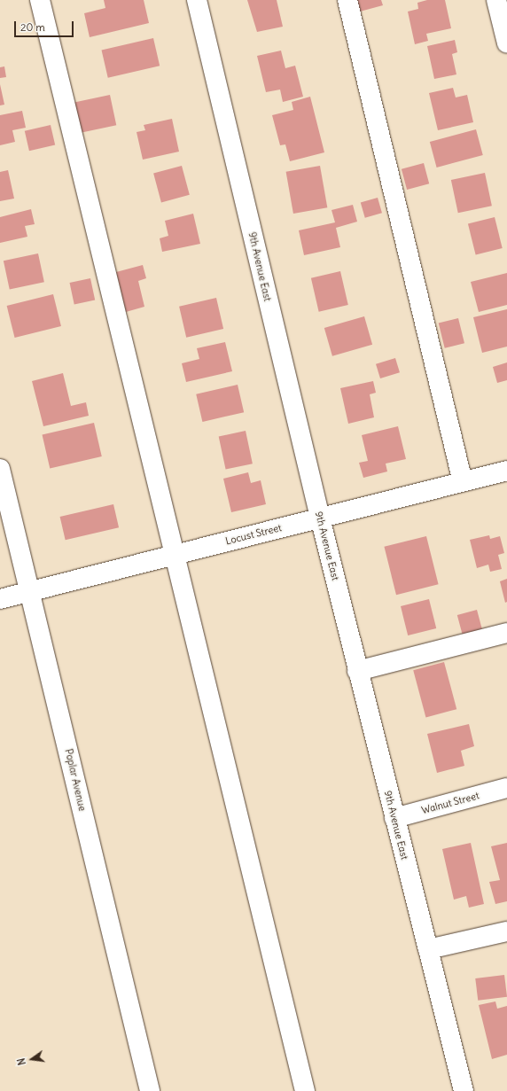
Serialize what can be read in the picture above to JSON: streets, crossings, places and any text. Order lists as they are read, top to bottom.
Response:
{
  "streets": {
    "street": [
      "9th Avenue East",
      "Locust Street",
      "Poplar Avenue",
      "Walnut Street"
    ]
  },
  "crossings": [
    ["9th Avenue East", "Locust Street"],
    ["9th Avenue East", "Walnut Street"],
    ["Locust Street", "Poplar Avenue"]
  ],
  "scale_bar": "20 m",
  "north": "left"
}
